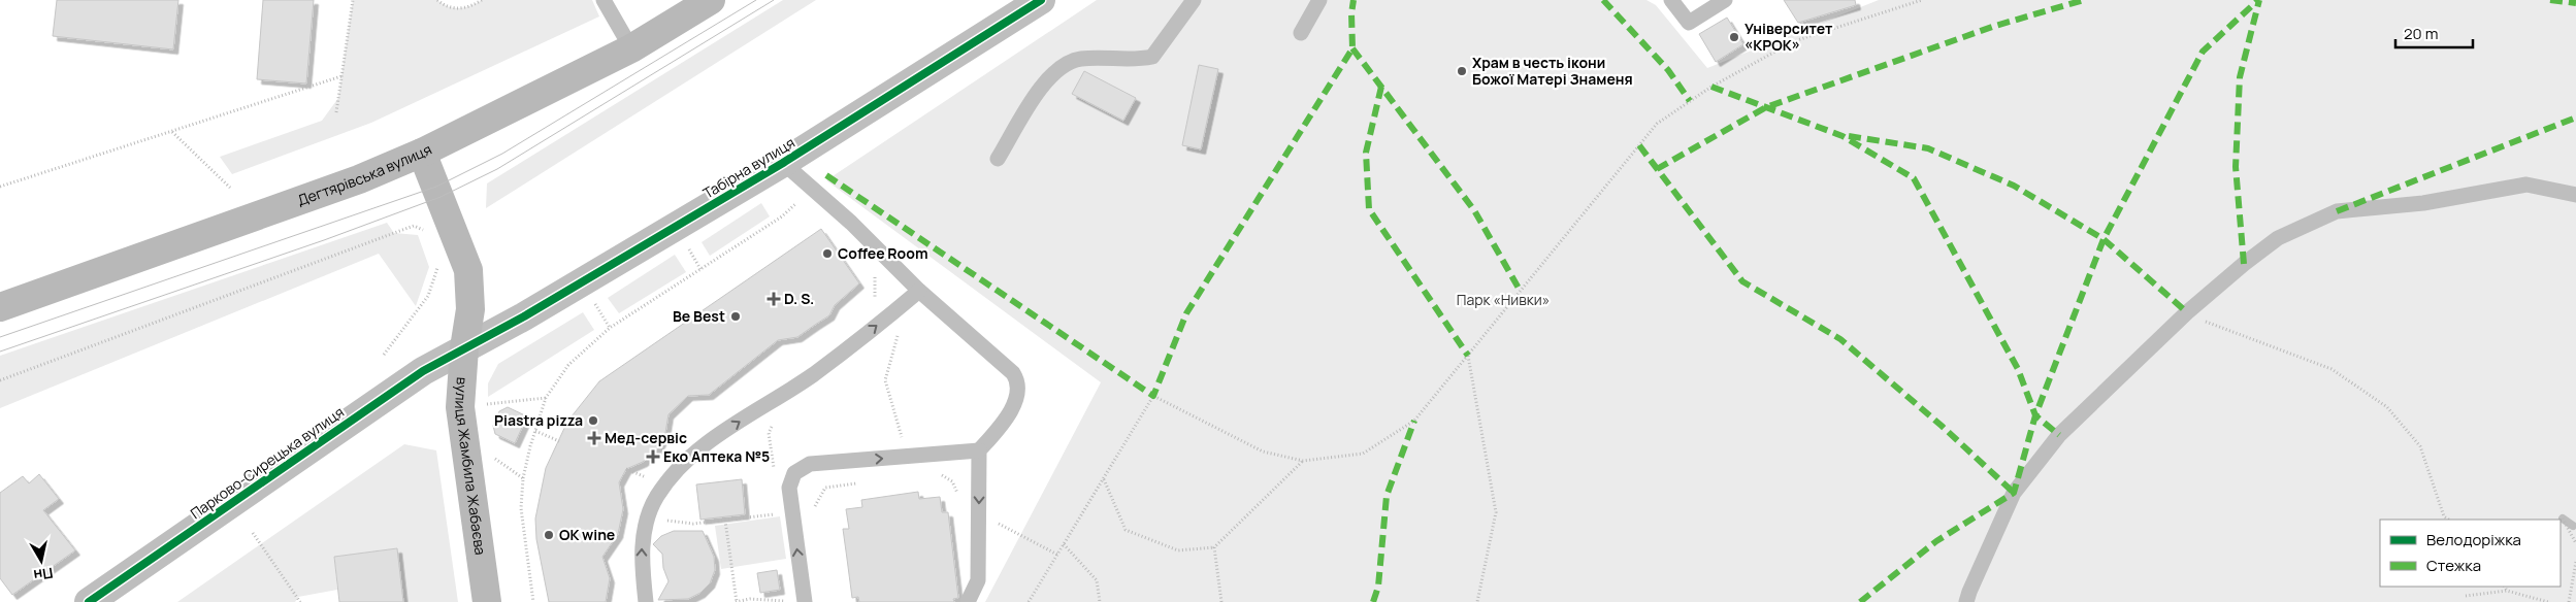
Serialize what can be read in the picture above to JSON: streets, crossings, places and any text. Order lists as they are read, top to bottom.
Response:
{
  "streets": {
    "main road": ["Дегтярівська вулиця", "вулиця Жамбила Жабаєва"],
    "street": ["Табірна вулиця", "Парково-Сирецька вулиця"]
  },
  "crossings": [
    ["Табірна вулиця", "Парково-Сирецька вулиця"],
    ["Табірна вулиця", "вулиця Жамбила Жабаєва"],
    ["Дегтярівська вулиця", "вулиця Жамбила Жабаєва"],
    ["Парково-Сирецька вулиця", "вулиця Жамбила Жабаєва"]
  ],
  "parks": ["Парк «Нивки»"],
  "places": {
    "other": [
      "Університет «КРОК»",
      "Храм в честь ікони Божої Матері Знаменя",
      "Coffee Room",
      "Be Best",
      "Piastra pizza",
      "OK wine"
    ],
    "health": ["D. S.", "Мед-сервіс", "Еко Аптека №5"]
  },
  "legend": ["Велодоріжка", "Стежка"],
  "scale_bar": "20 m",
  "north": "bottom"
}
